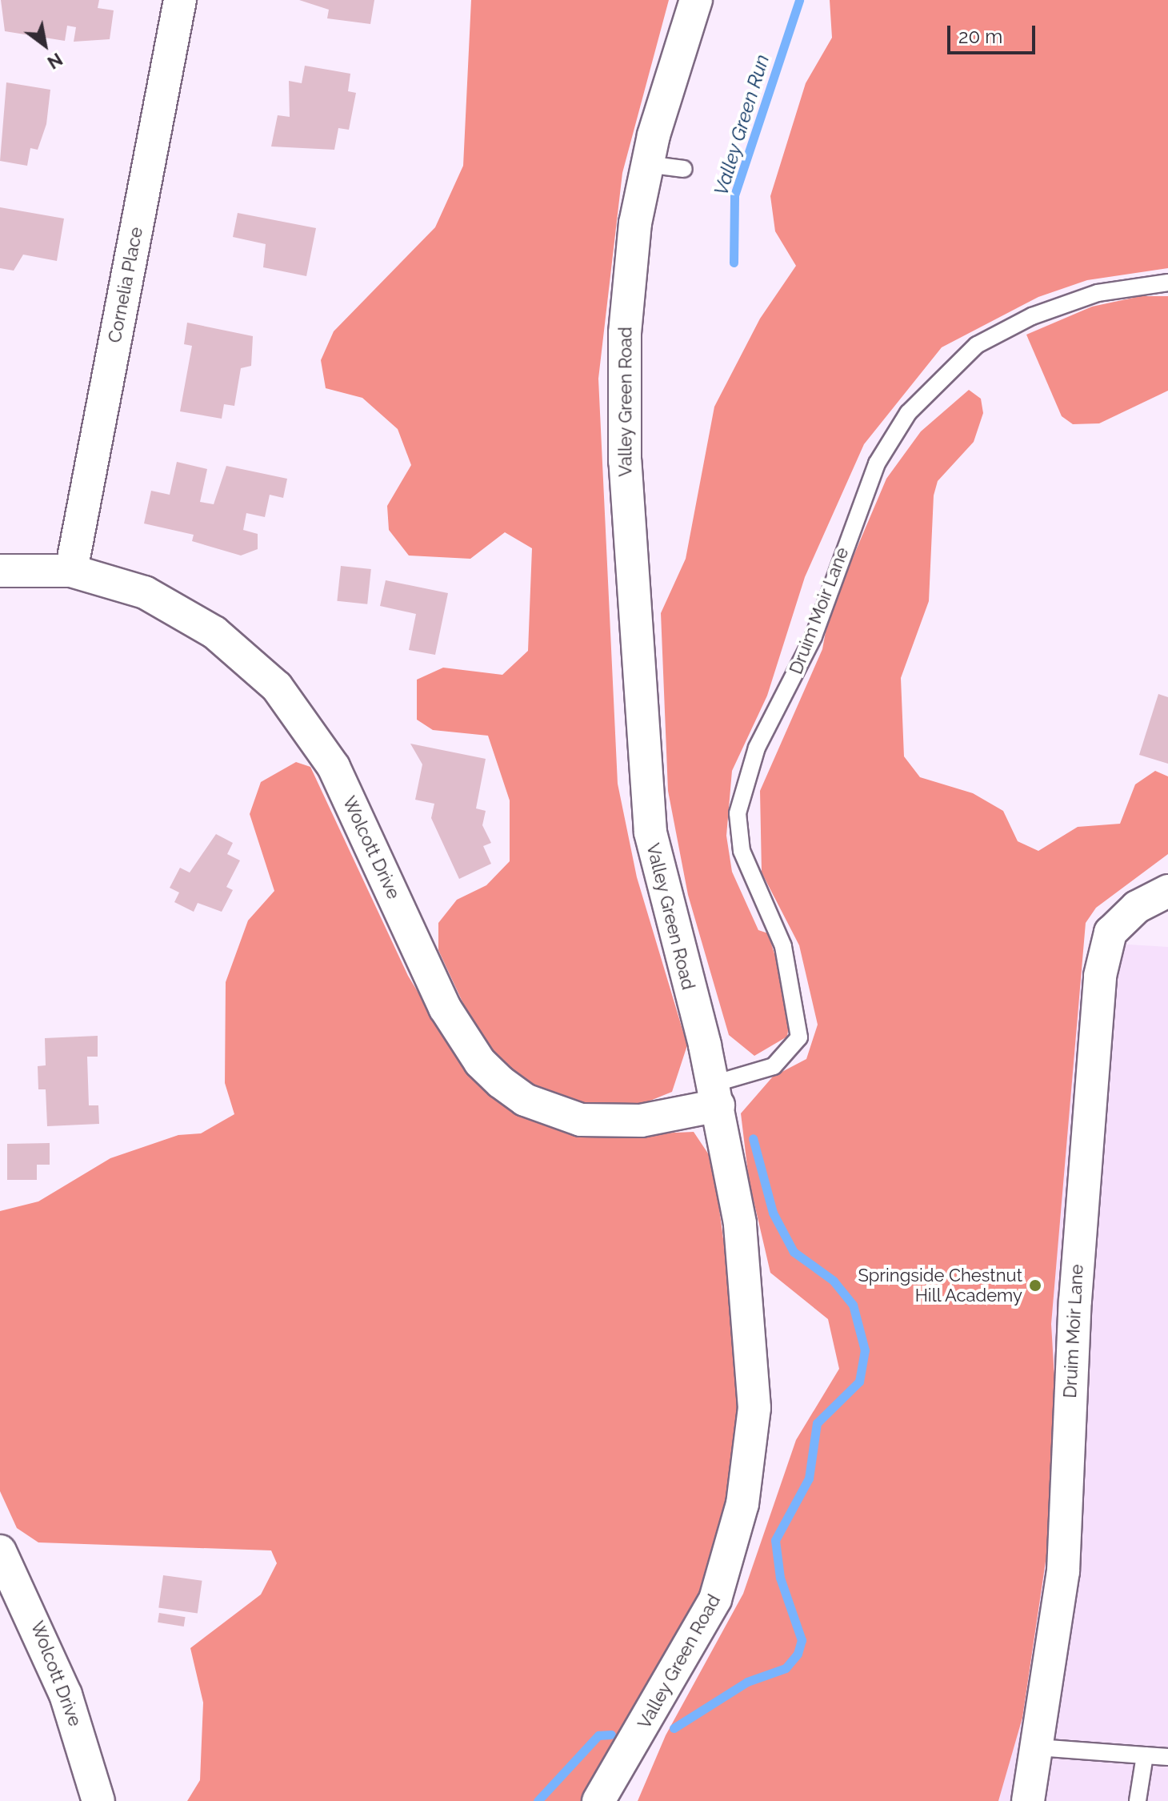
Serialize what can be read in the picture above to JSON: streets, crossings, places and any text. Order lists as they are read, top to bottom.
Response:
{
  "streets": {
    "street": [
      "Cornelia Place",
      "Valley Green Road",
      "Druim Moir Lane",
      "Wolcott Drive"
    ]
  },
  "crossings": [
    ["Cornelia Place", "Wolcott Drive"],
    ["Valley Green Road", "Druim Moir Lane"],
    ["Valley Green Road", "Wolcott Drive"],
    ["Druim Moir Lane", "Wolcott Drive"]
  ],
  "water": ["Valley Green Run"],
  "places": ["Springside Chestnut Hill Academy"],
  "scale_bar": "20 m",
  "north": "bottom right"
}
